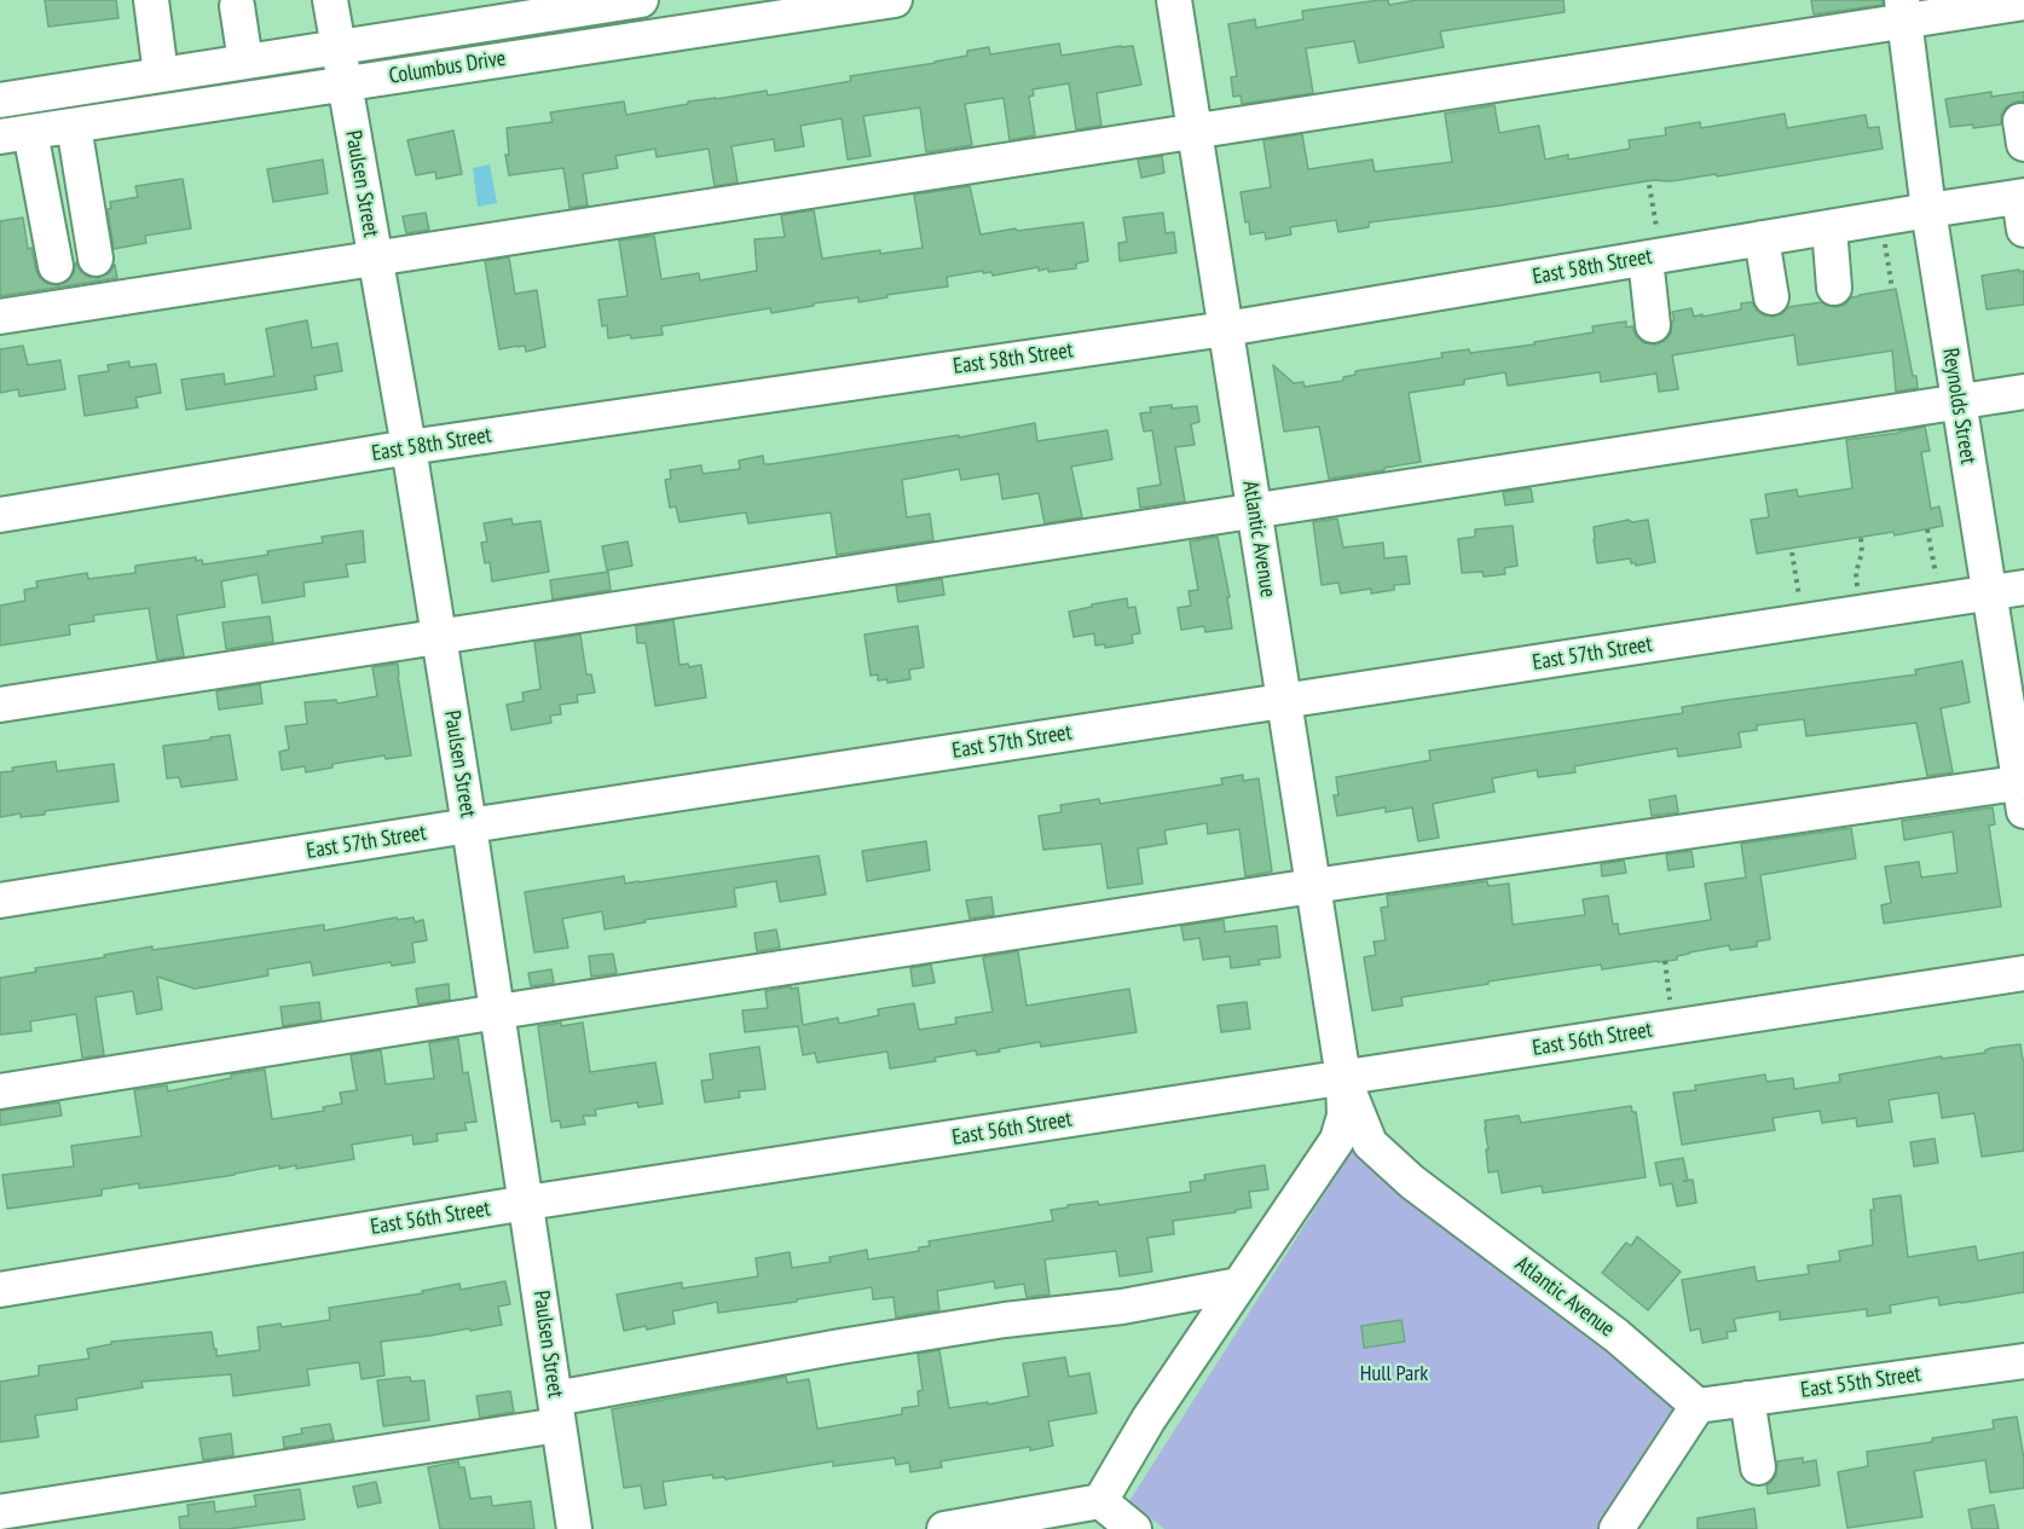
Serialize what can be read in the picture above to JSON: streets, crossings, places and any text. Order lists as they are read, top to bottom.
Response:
{
  "streets": {
    "street": [
      "Columbus Drive",
      "Paulsen Street",
      "East 58th Street",
      "Reynolds Street",
      "Atlantic Avenue",
      "East 57th Street",
      "East 56th Street",
      "East 55th Street"
    ]
  },
  "crossings": [
    ["Columbus Drive", "Paulsen Street"],
    ["Paulsen Street", "East 58th Street"],
    ["Paulsen Street", "East 57th Street"],
    ["Paulsen Street", "East 56th Street"],
    ["East 58th Street", "Reynolds Street"],
    ["East 58th Street", "Atlantic Avenue"],
    ["Reynolds Street", "East 57th Street"],
    ["Atlantic Avenue", "East 57th Street"],
    ["Atlantic Avenue", "East 56th Street"],
    ["Atlantic Avenue", "East 55th Street"]
  ],
  "parks": ["Hull Park"]
}
